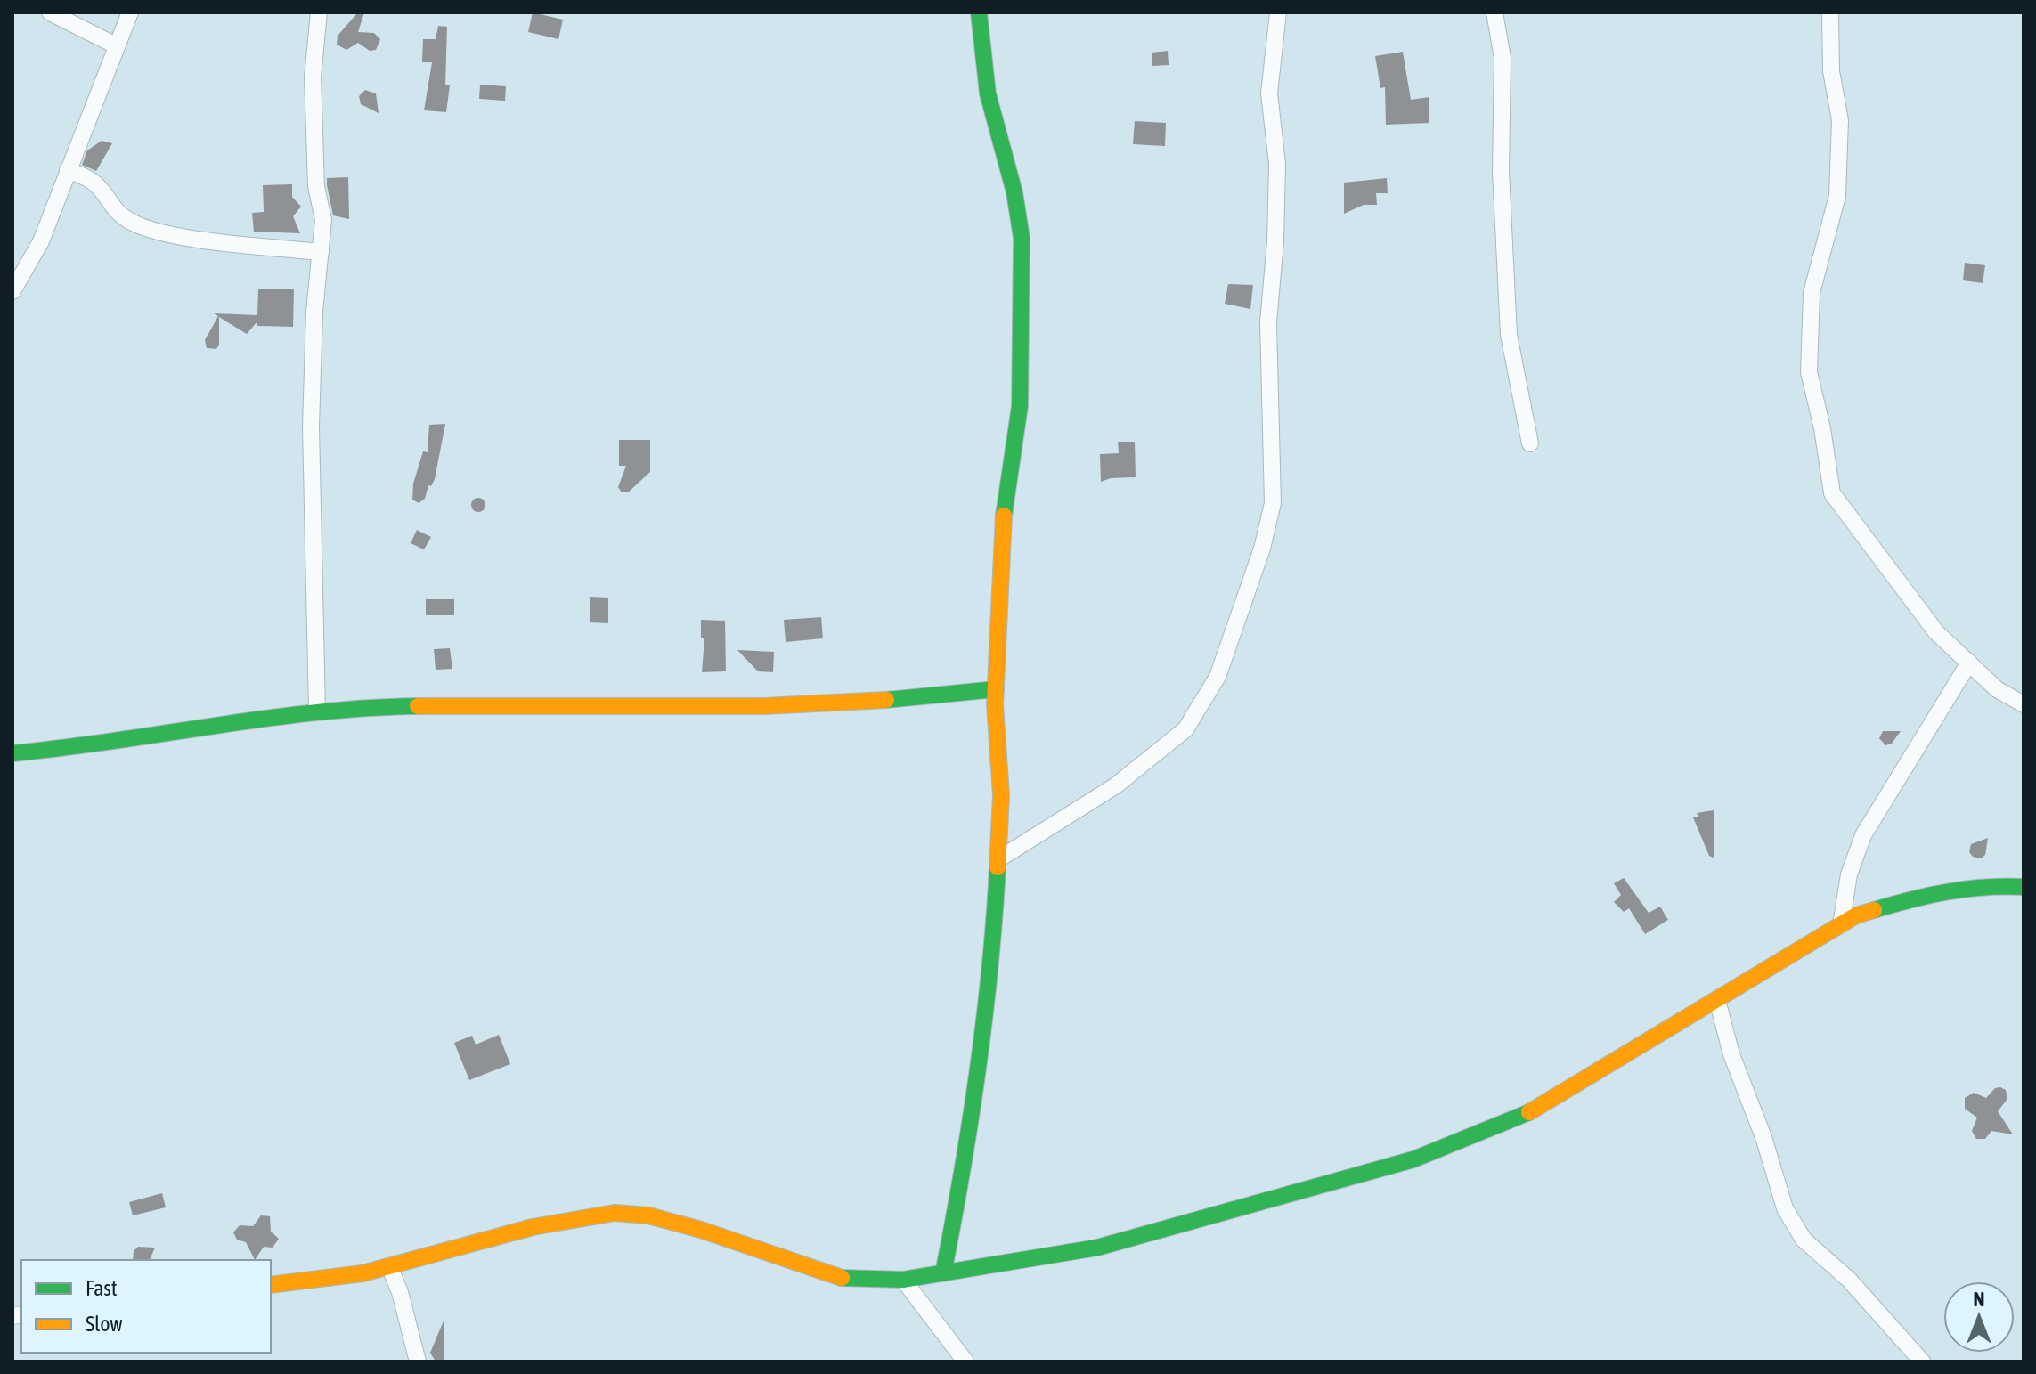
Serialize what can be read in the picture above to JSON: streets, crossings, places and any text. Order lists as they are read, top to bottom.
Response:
{
  "legend": ["Fast", "Slow"],
  "north": "top"
}
